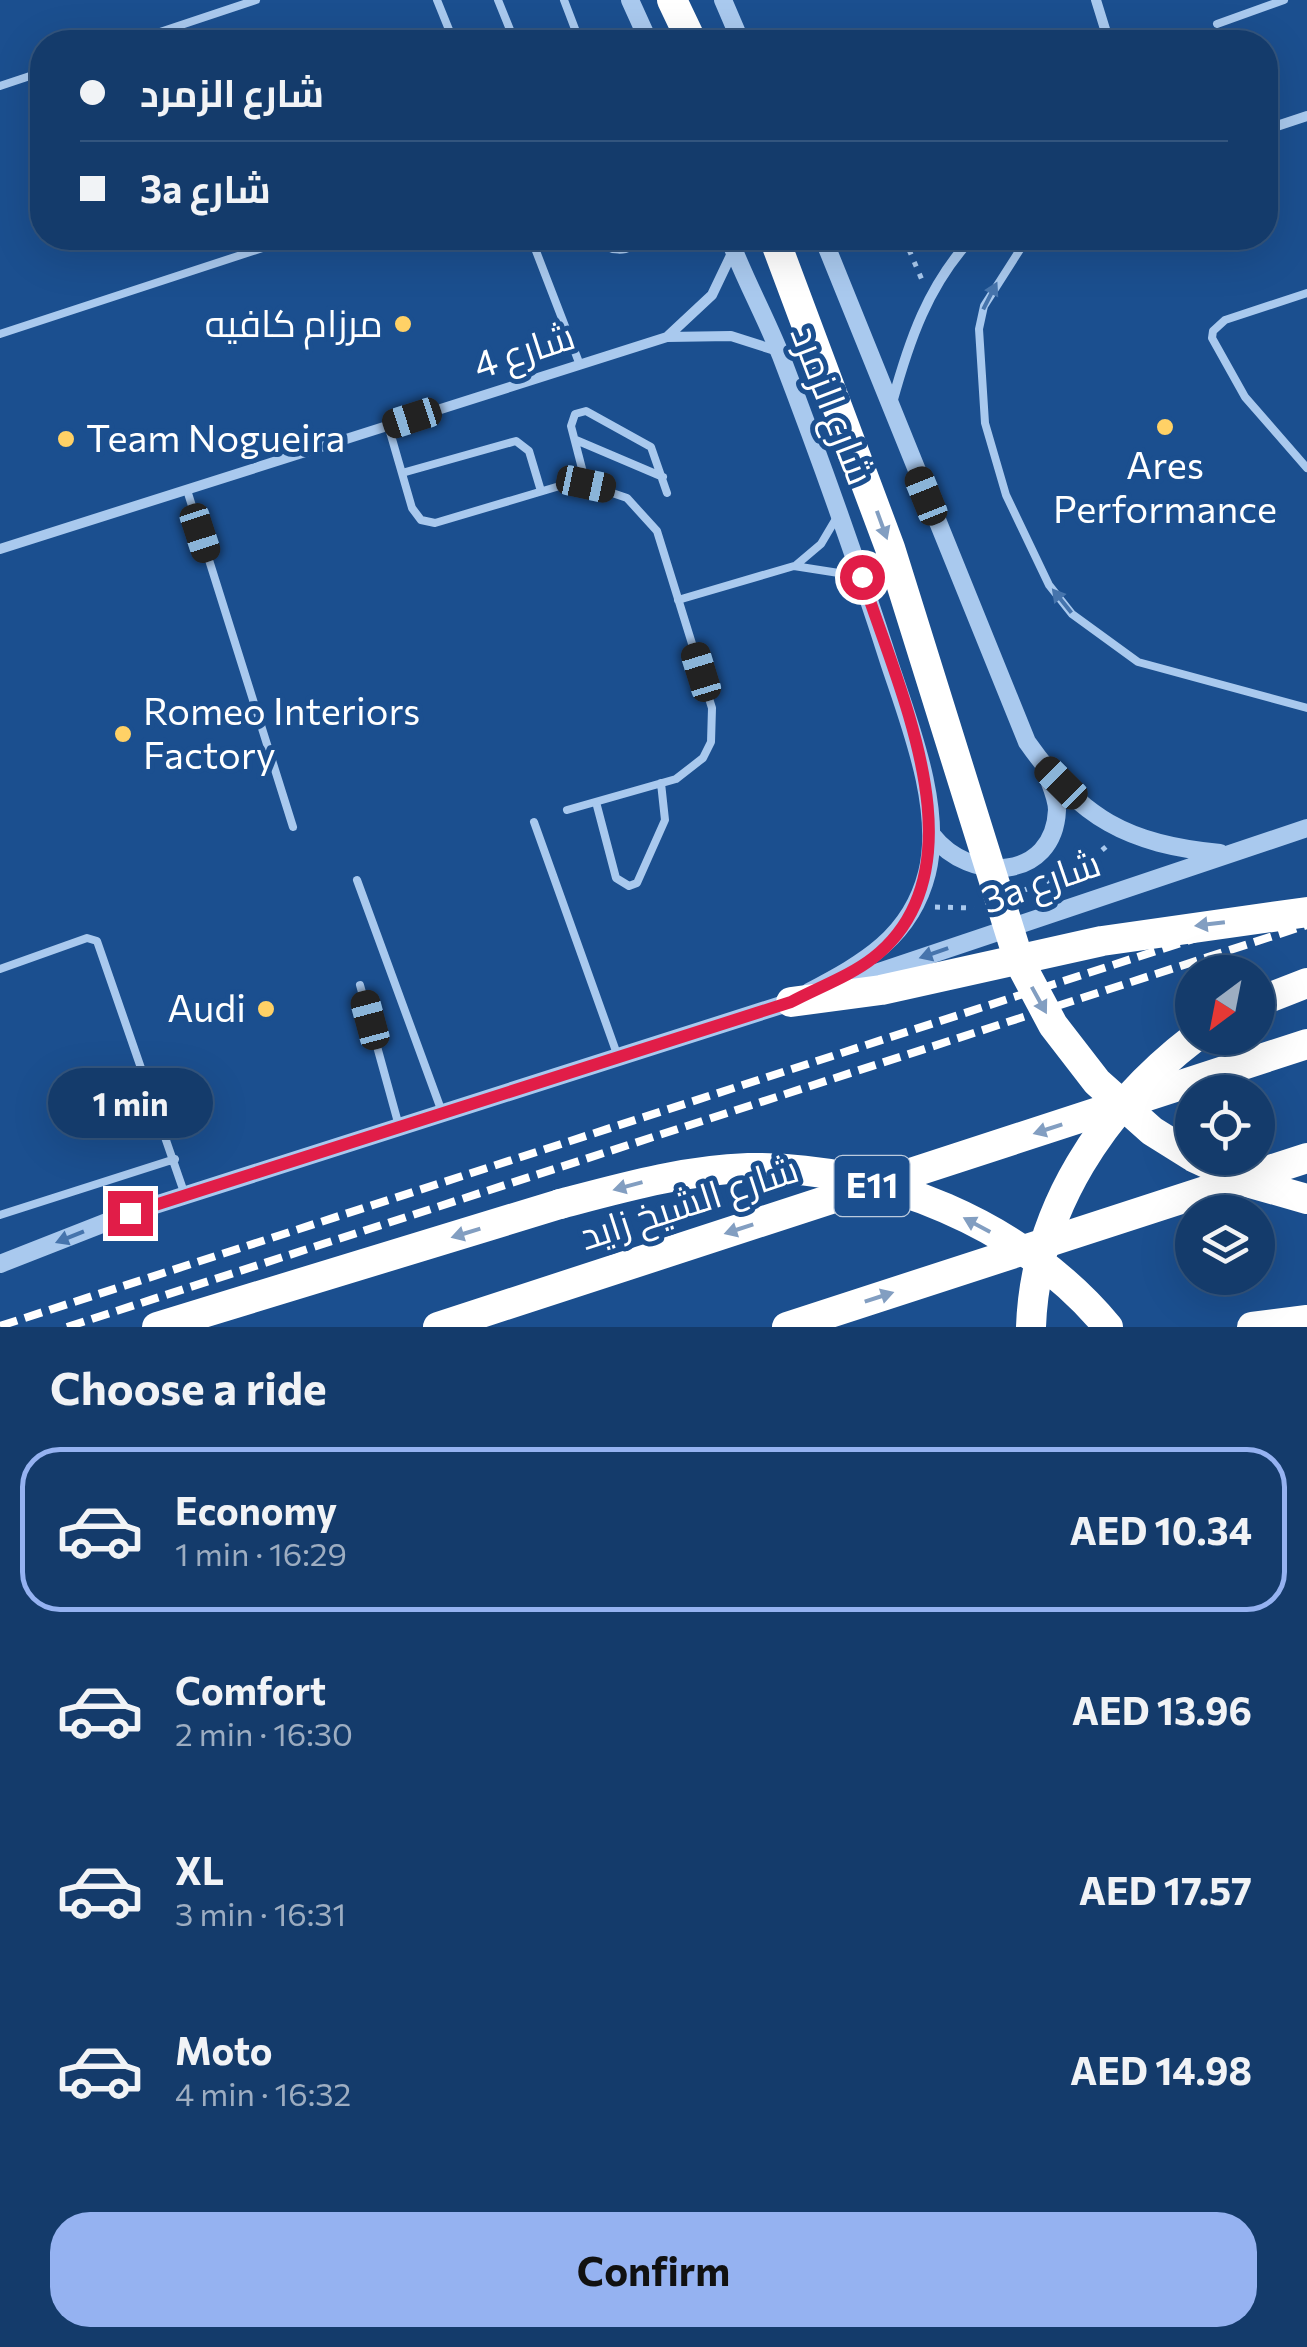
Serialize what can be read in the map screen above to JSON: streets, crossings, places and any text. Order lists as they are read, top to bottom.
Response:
{
  "streets": {
    "highway": ["E11", "شارع الشيخ زايد"],
    "street": ["شارع 4", "شارع الزمرد", "3a شارع"]
  },
  "crossings": [
    ["شارع 4", "شارع الزمرد"],
    ["شارع الزمرد", "3a شارع"]
  ],
  "one_way": ["3a شارع"],
  "places": [
    "مرزام كافيه",
    "Ares Performance",
    "Team Nogueira",
    "Romeo Interiors Factory",
    "Audi"
  ],
  "north": "bottom left",
  "page": {
    "banner": ["شارع الزمرد", "3a شارع"],
    "bubble": "1 min",
    "heading": "Choose a ride",
    "list": [
      {
        "name": "Economy",
        "note": "1 min · 16:29",
        "value": "AED 10.34"
      },
      {
        "name": "Comfort",
        "note": "2 min · 16:30",
        "value": "AED 13.96"
      },
      {
        "name": "XL",
        "note": "3 min · 16:31",
        "value": "AED 17.57"
      },
      {
        "name": "Moto",
        "note": "4 min · 16:32",
        "value": "AED 14.98"
      }
    ],
    "buttons": "Confirm"
  }
}
